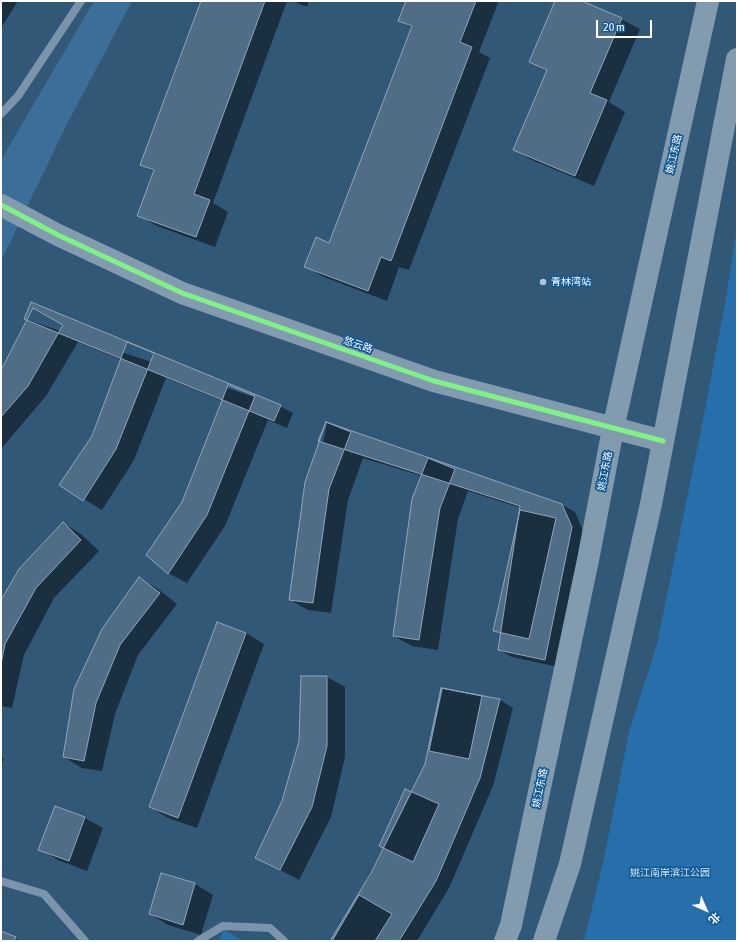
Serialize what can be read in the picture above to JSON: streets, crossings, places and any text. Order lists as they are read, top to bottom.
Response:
{
  "streets": {
    "main road": ["姚江东路", "悠云路"]
  },
  "crossings": [
    ["姚江东路", "悠云路"]
  ],
  "parks": ["姚江南岸滨江公园"],
  "places": ["青林湾站"],
  "scale_bar": "20 m",
  "north": "bottom right"
}
